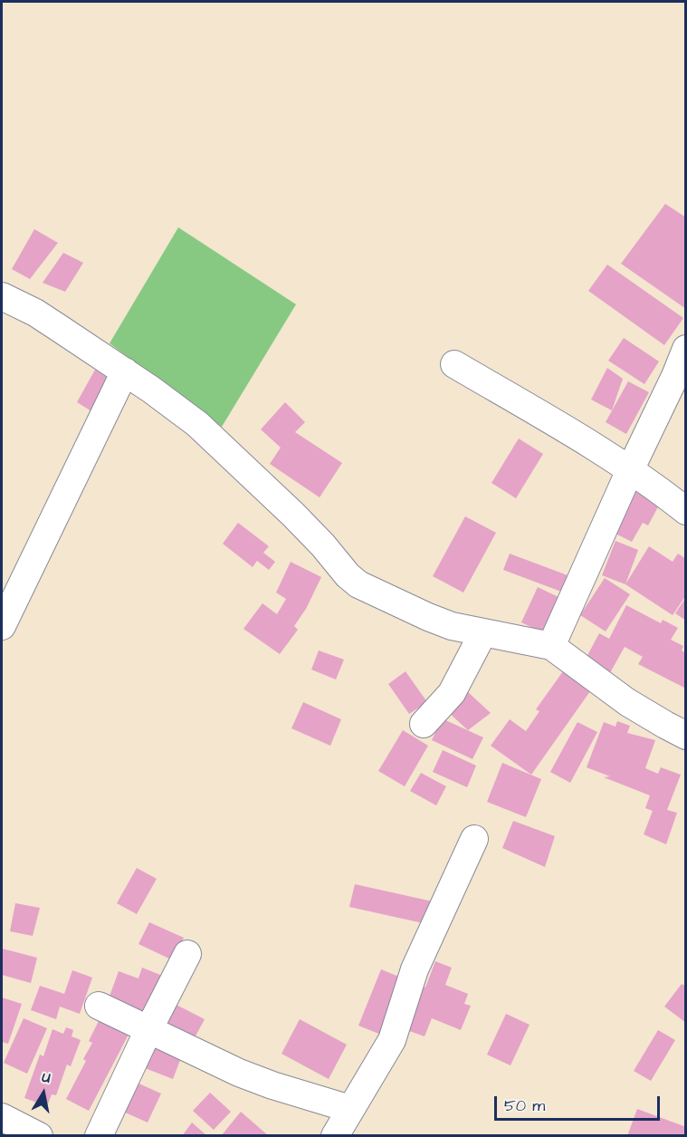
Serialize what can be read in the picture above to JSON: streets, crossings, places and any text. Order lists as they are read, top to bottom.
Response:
{
  "scale_bar": "50 m",
  "north": "top"
}
